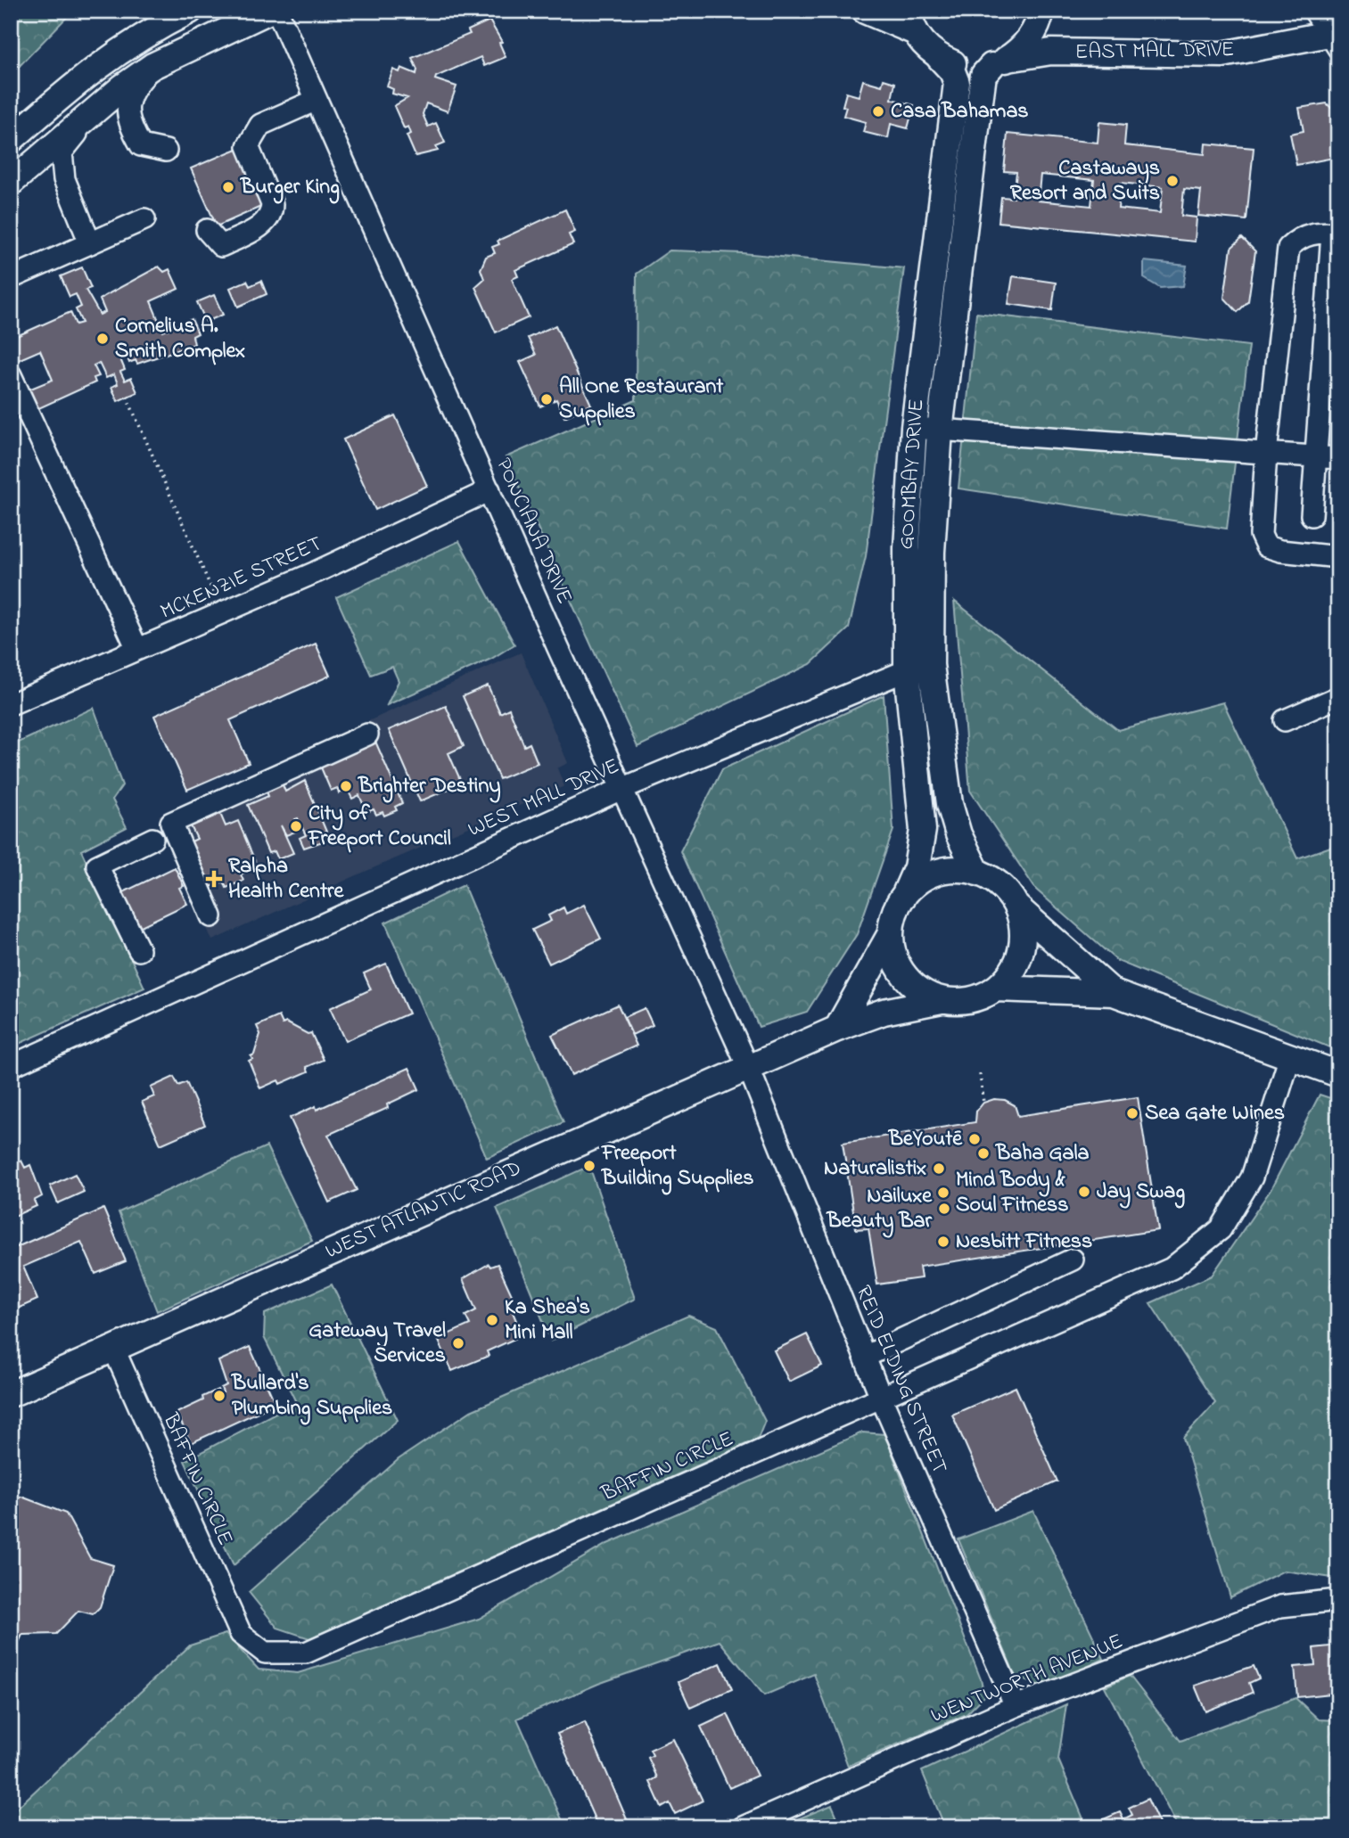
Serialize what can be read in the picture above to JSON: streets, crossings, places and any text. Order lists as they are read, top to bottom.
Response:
{
  "streets": {
    "main road": ["EAST MALL DRIVE", "GOOMBAY DRIVE", "WEST ATLANTIC ROAD"],
    "street": [
      "PONCIANA DRIVE",
      "MCKENZIE STREET",
      "WEST MALL DRIVE",
      "REID ELDING STREET",
      "BAFFIN CIRCLE",
      "WENTWORTH AVENUE"
    ]
  },
  "crossings": [
    ["EAST MALL DRIVE", "GOOMBAY DRIVE"],
    ["GOOMBAY DRIVE", "WEST MALL DRIVE"],
    ["GOOMBAY DRIVE", "WEST ATLANTIC ROAD"],
    ["PONCIANA DRIVE", "MCKENZIE STREET"],
    ["PONCIANA DRIVE", "WEST MALL DRIVE"],
    ["PONCIANA DRIVE", "WEST ATLANTIC ROAD"],
    ["PONCIANA DRIVE", "REID ELDING STREET"],
    ["WEST ATLANTIC ROAD", "REID ELDING STREET"],
    ["WEST ATLANTIC ROAD", "BAFFIN CIRCLE"],
    ["REID ELDING STREET", "BAFFIN CIRCLE"],
    ["REID ELDING STREET", "WENTWORTH AVENUE"]
  ],
  "places": {
    "other": [
      "Casa Bahamas",
      "Castaways Resort and Suits",
      "Burger King",
      "Cornelius A. Smith Complex",
      "All One Restaurant Supplies",
      "Brighter Destiny",
      "City of Freeport Council",
      "Sea Gate Wines",
      "BeYoutē",
      "Baha Gala",
      "Freeport Building Supplies",
      "Naturalistix",
      "Jay Swag",
      "Mind Body & Soul Fitness",
      "Nailuxe Beauty Bar",
      "Nesbitt Fitness",
      "Ka Shea's Mini Mall",
      "Gateway Travel Services",
      "Bullard's Plumbing Supplies"
    ],
    "health": ["Ralpha Health Centre"]
  }
}
